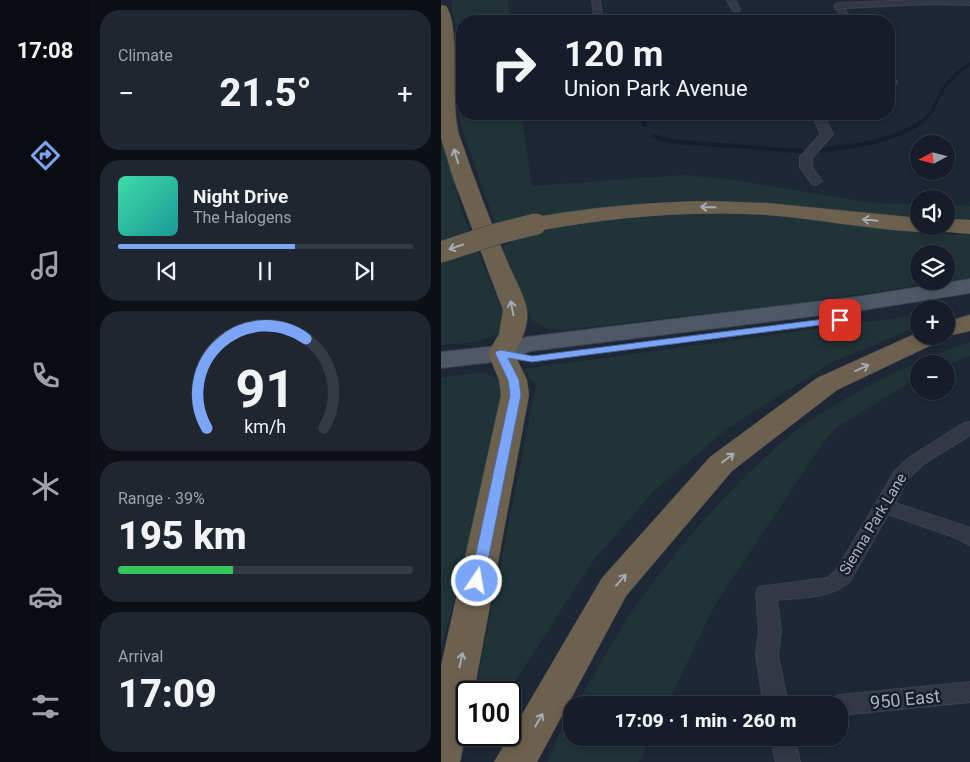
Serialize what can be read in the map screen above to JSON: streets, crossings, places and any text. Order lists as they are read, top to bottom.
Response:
{
  "streets": {
    "street": ["Sienna Park Lane", "950 East"]
  },
  "north": "left",
  "page": {
    "tabs": "17:08",
    "tile": [
      "Climate",
      ["Range · 39%", "195 km"],
      ["Arrival", "17:09"]
    ],
    "turn": ["120 m", "Union Park Avenue"],
    "heat": ["−", "21.5°", "+"],
    "map_buttons": ["+", "−"],
    "song": ["Night Drive", "The Halogens"],
    "limit": "100",
    "trip": "17:09 · 1 min · 260 m",
    "gauge": ["91", "km/h"]
  }
}
